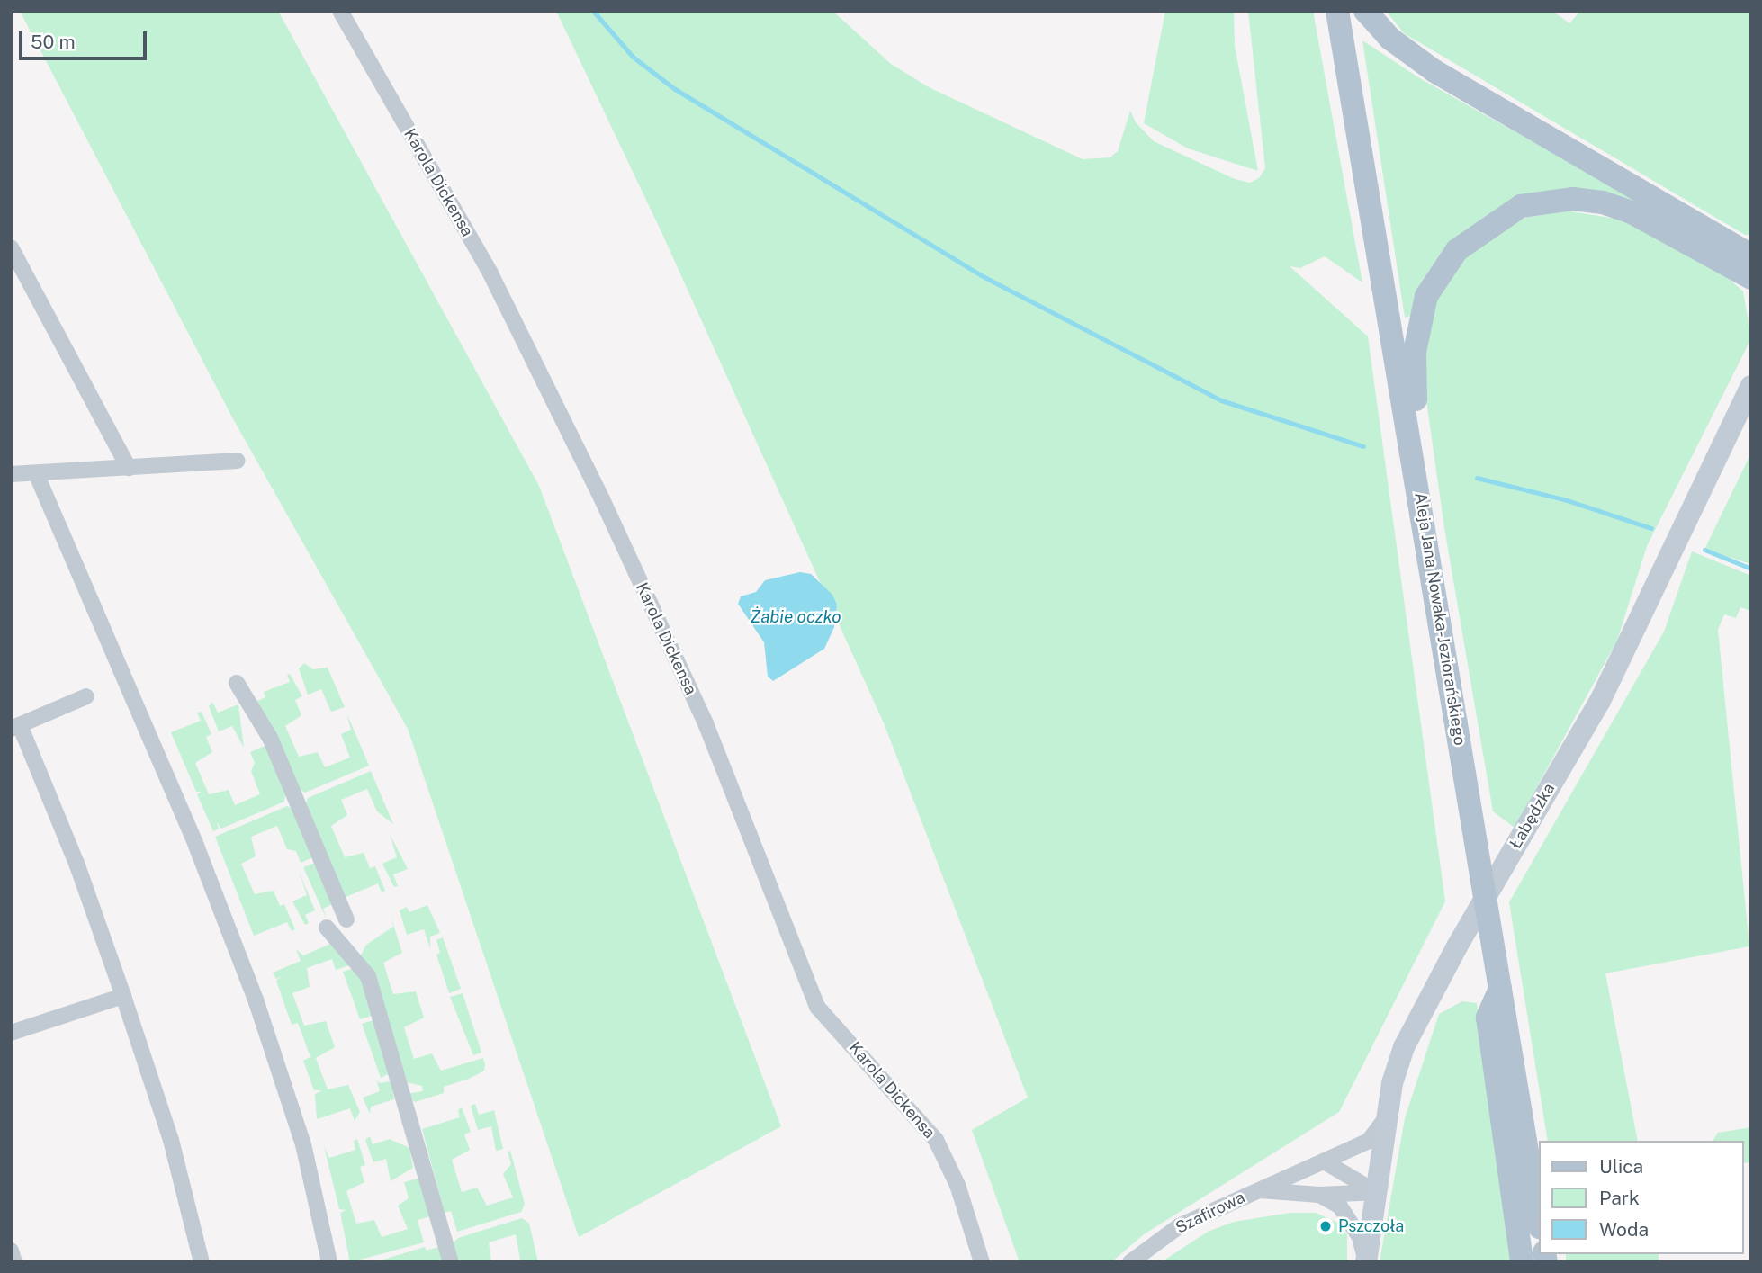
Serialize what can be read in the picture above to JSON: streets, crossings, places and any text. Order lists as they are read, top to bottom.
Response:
{
  "streets": {
    "main road": ["Aleja Jana Nowaka-Jeziorańskiego"],
    "street": ["Karola Dickensa", "Łabędzka", "Szafirowa"]
  },
  "crossings": [
    ["Łabędzka", "Szafirowa"]
  ],
  "water": ["Żabie oczko"],
  "places": ["Pszczoła"],
  "legend": ["Ulica", "Park", "Woda"],
  "scale_bar": "50 m"
}
